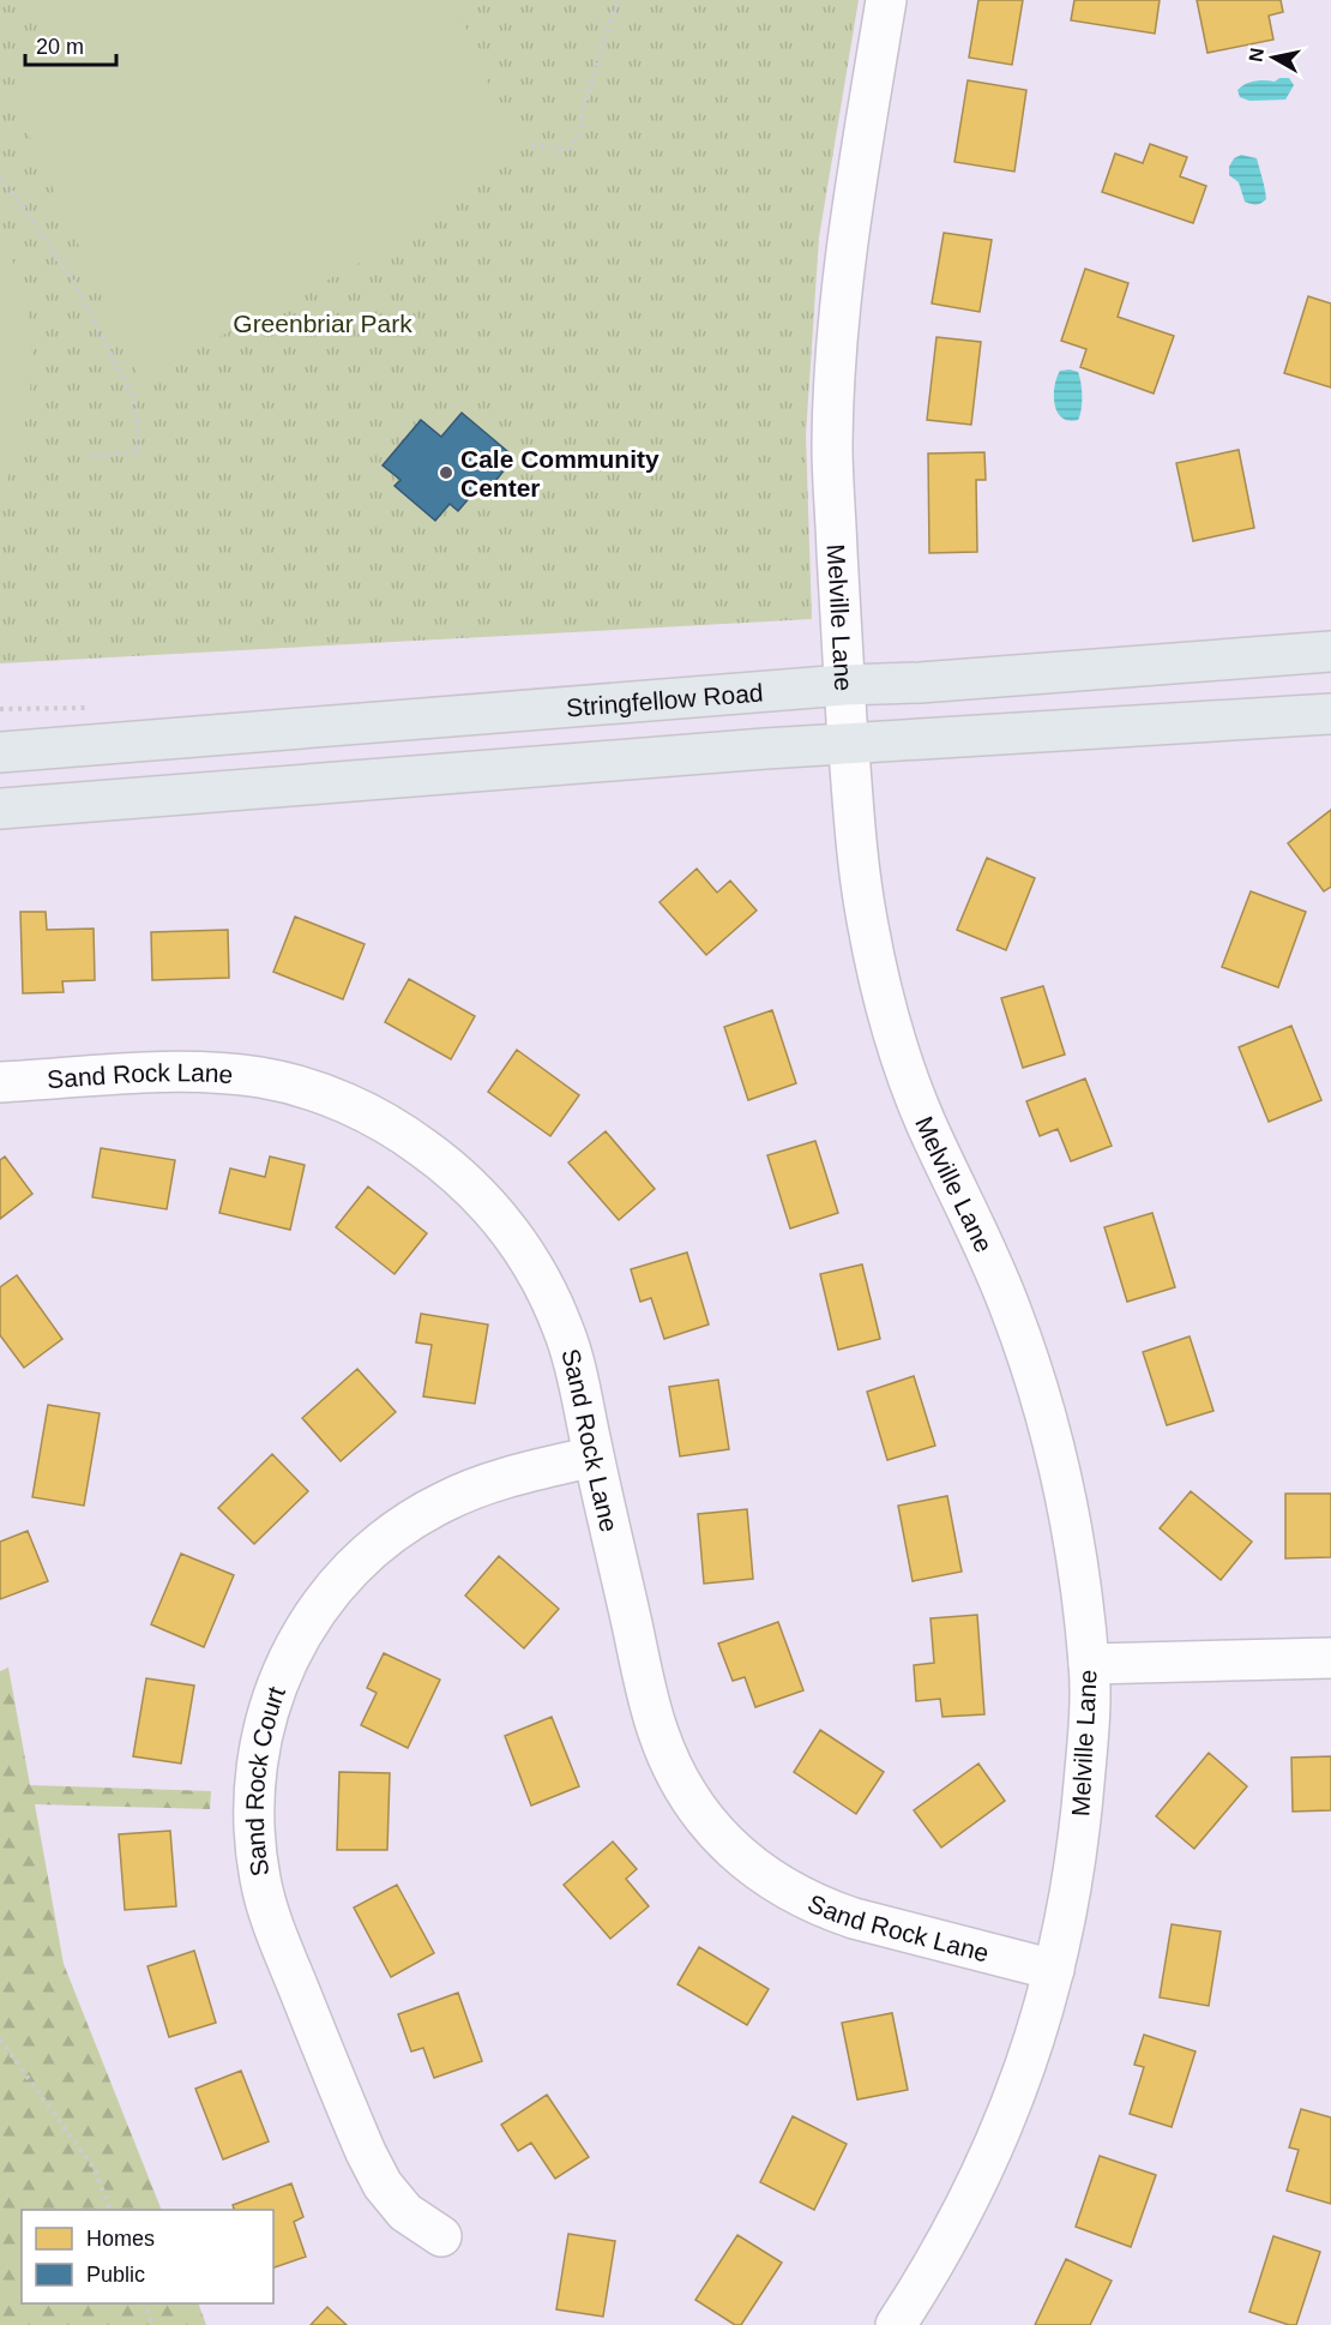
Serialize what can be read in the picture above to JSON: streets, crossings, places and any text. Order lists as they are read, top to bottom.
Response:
{
  "streets": {
    "main road": ["Stringfellow Road"],
    "street": ["Melville Lane", "Sand Rock Lane", "Sand Rock Court"]
  },
  "crossings": [
    ["Melville Lane", "Stringfellow Road"],
    ["Melville Lane", "Sand Rock Lane"],
    ["Sand Rock Lane", "Sand Rock Court"]
  ],
  "parks": ["Greenbriar Park"],
  "places": ["Cale Community Center"],
  "legend": ["Homes", "Public"],
  "scale_bar": "20 m",
  "north": "left"
}
